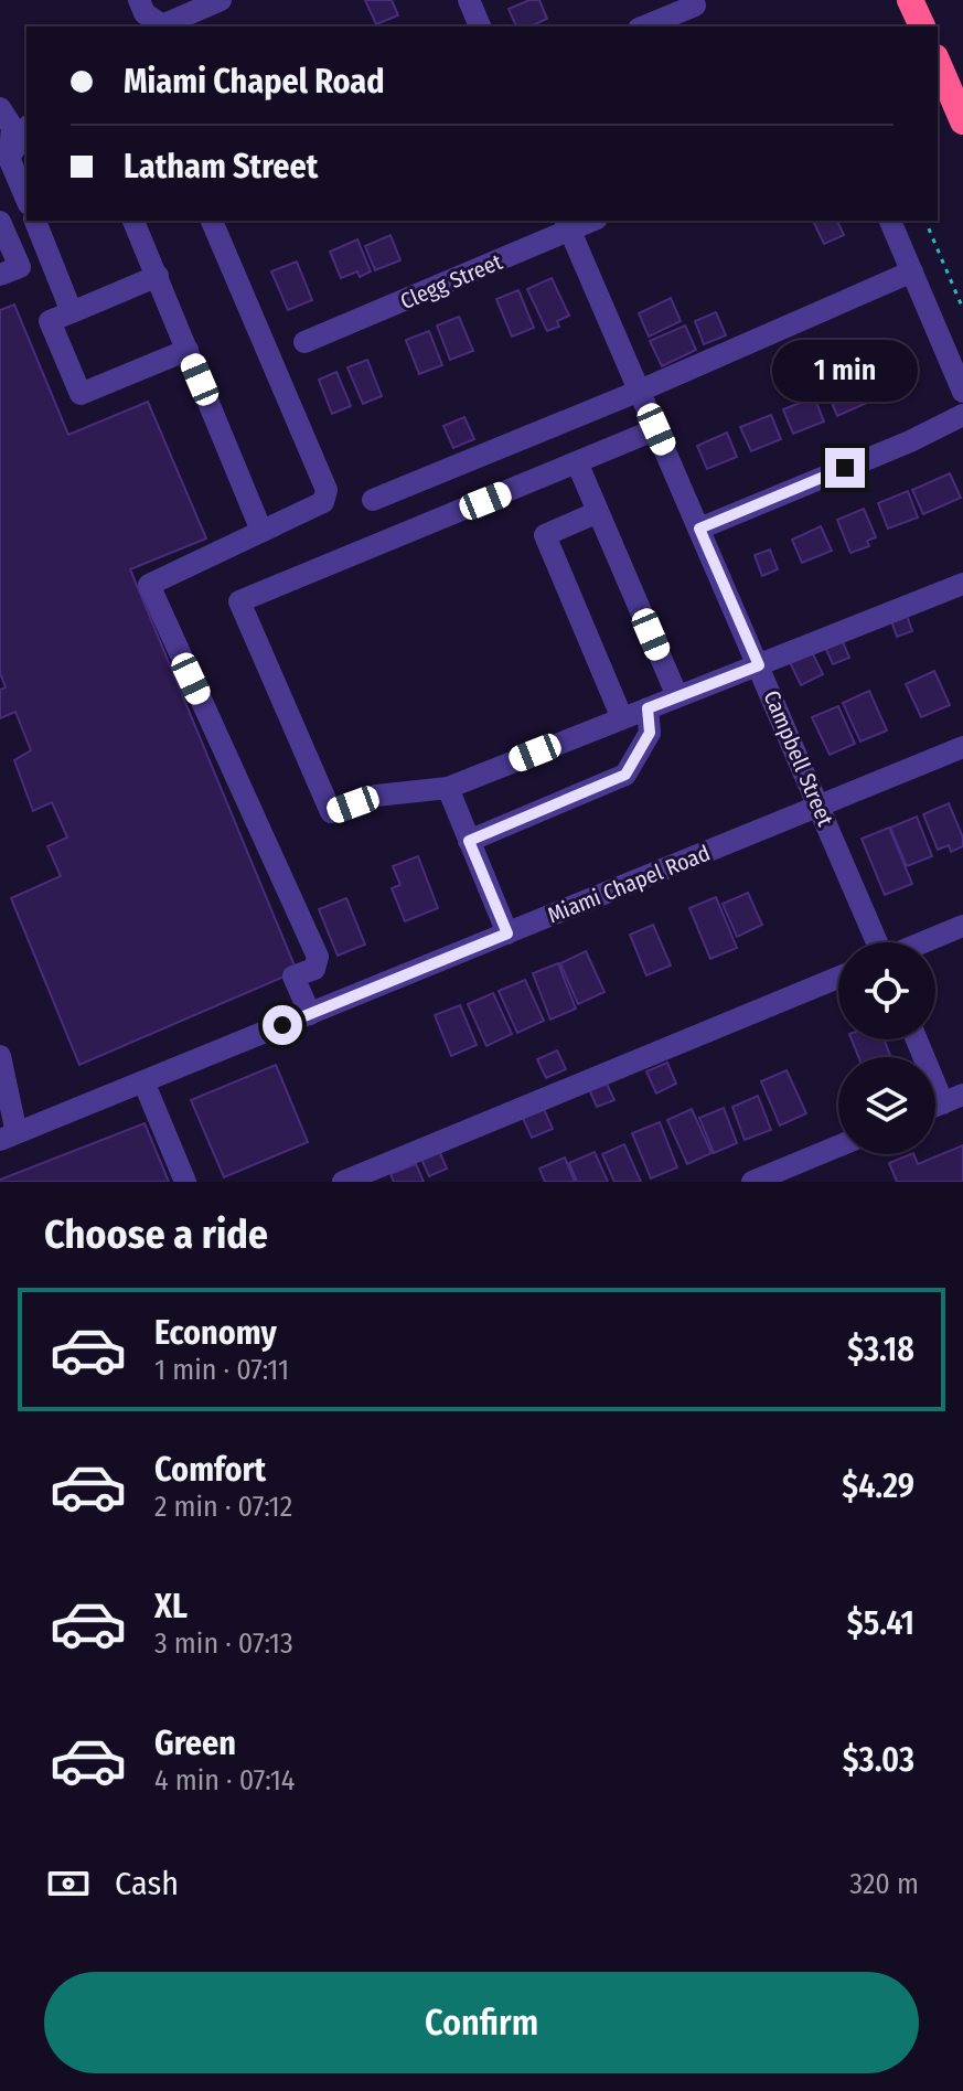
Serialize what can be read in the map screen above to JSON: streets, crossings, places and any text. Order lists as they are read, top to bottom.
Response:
{
  "streets": {
    "street": ["Clegg Street", "Campbell Street", "Miami Chapel Road"]
  },
  "crossings": [
    ["Clegg Street", "Campbell Street"],
    ["Campbell Street", "Miami Chapel Road"]
  ],
  "page": {
    "banner": ["Miami Chapel Road", "Latham Street"],
    "bubble": "1 min",
    "heading": "Choose a ride",
    "list": [
      {
        "name": "Economy",
        "note": "1 min · 07:11",
        "value": "$3.18"
      },
      {
        "name": "Comfort",
        "note": "2 min · 07:12",
        "value": "$4.29"
      },
      {
        "name": "XL",
        "note": "3 min · 07:13",
        "value": "$5.41"
      },
      {
        "name": "Green",
        "note": "4 min · 07:14",
        "value": "$3.03"
      }
    ],
    "pay": ["Cash", "320 m"],
    "buttons": "Confirm"
  }
}
